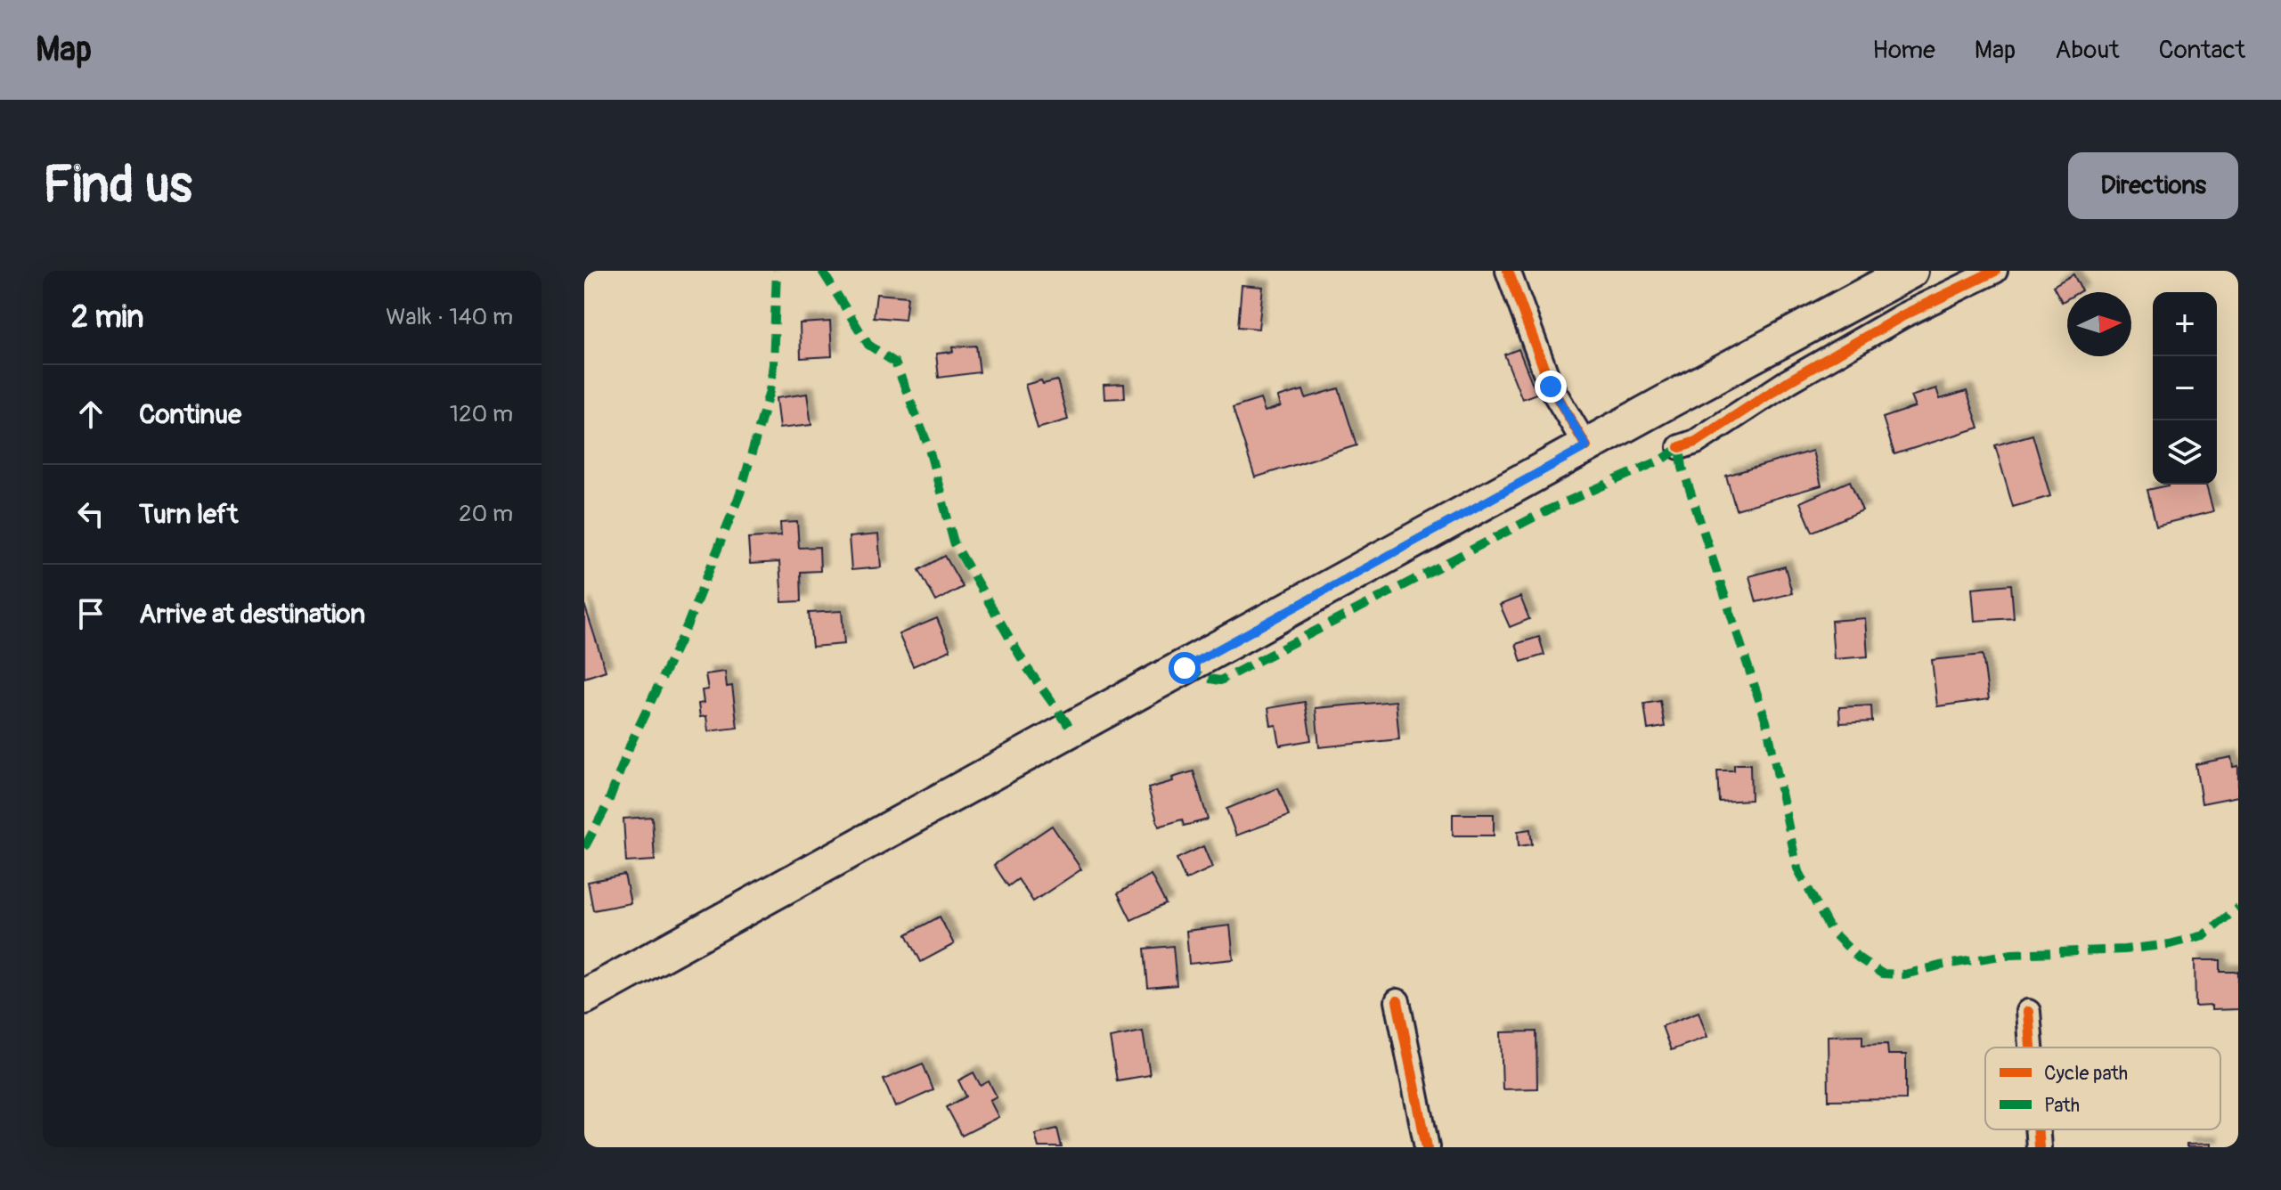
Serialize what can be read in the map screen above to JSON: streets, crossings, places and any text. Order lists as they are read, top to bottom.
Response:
{
  "legend": ["Cycle path", "Path"],
  "north": "right",
  "page": {
    "header": "Map",
    "nav": [
      "Home",
      "Map",
      "About",
      "Contact"
    ],
    "buttons": "Directions",
    "title": "Find us",
    "heading": ["2 min", "Walk · 140 m"],
    "map_buttons": ["+", "−"],
    "list": [
      ["Continue", "120 m"],
      ["Turn left", "20 m"],
      "Arrive at destination"
    ]
  }
}
